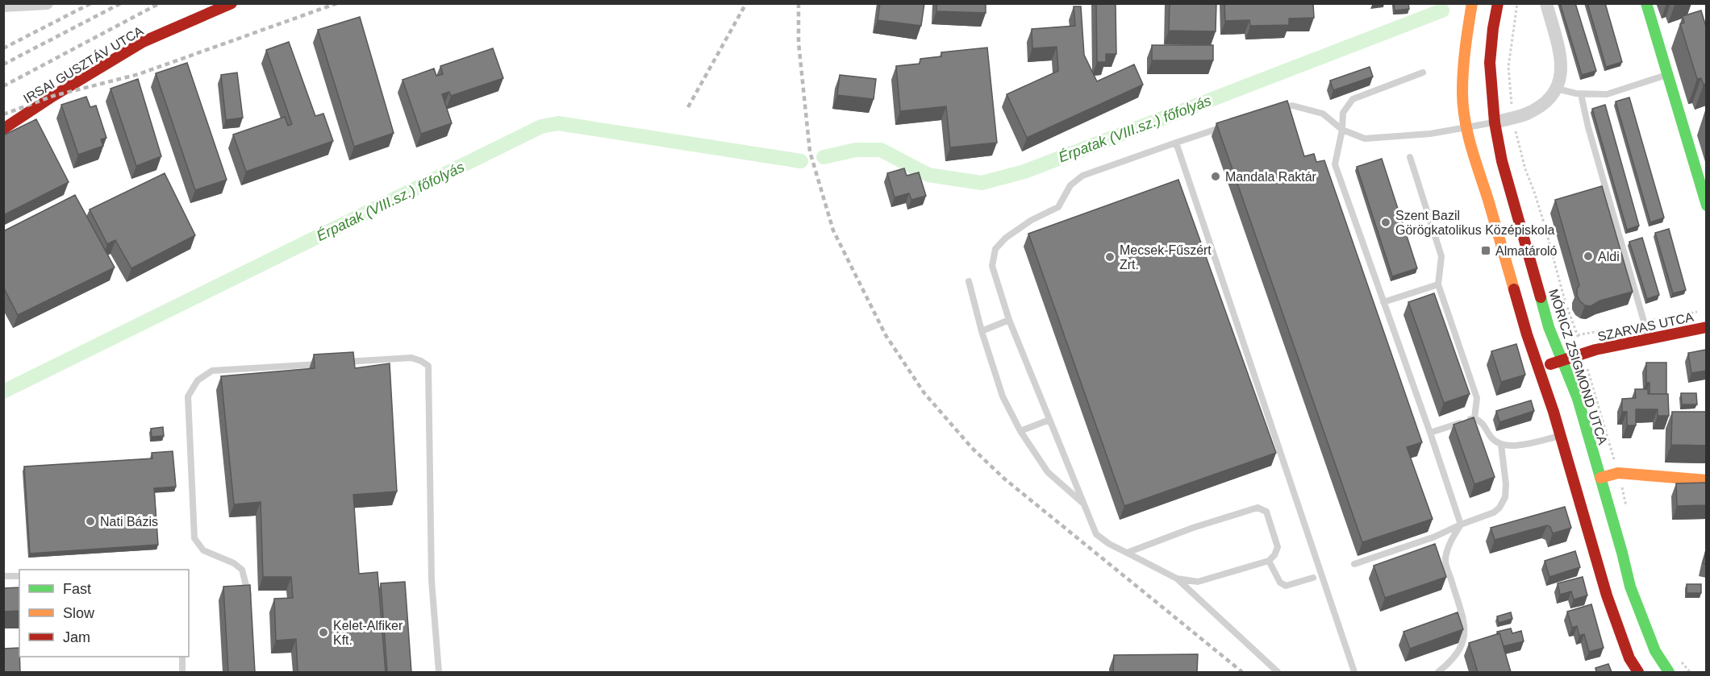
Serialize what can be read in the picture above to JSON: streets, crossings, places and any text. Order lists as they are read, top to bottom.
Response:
{
  "streets": {
    "main road": ["IRSAI GUSZTÁV UTCA", "SZARVAS UTCA", "MÓRICZ ZSIGMOND UTCA"]
  },
  "crossings": [
    ["SZARVAS UTCA", "MÓRICZ ZSIGMOND UTCA"]
  ],
  "water": ["Érpatak (VIII.sz.) főfolyás"],
  "places": {
    "other": [
      "Mandala Raktár",
      "Szent Bazil Görögkatolikus Középiskola",
      "Aldi",
      "Mecsek-Fűszért Zrt.",
      "Nati Bázis",
      "Kelet-Alfiker Kft."
    ],
    "transit": ["Almatároló"]
  },
  "legend": ["Fast", "Slow", "Jam"]
}
